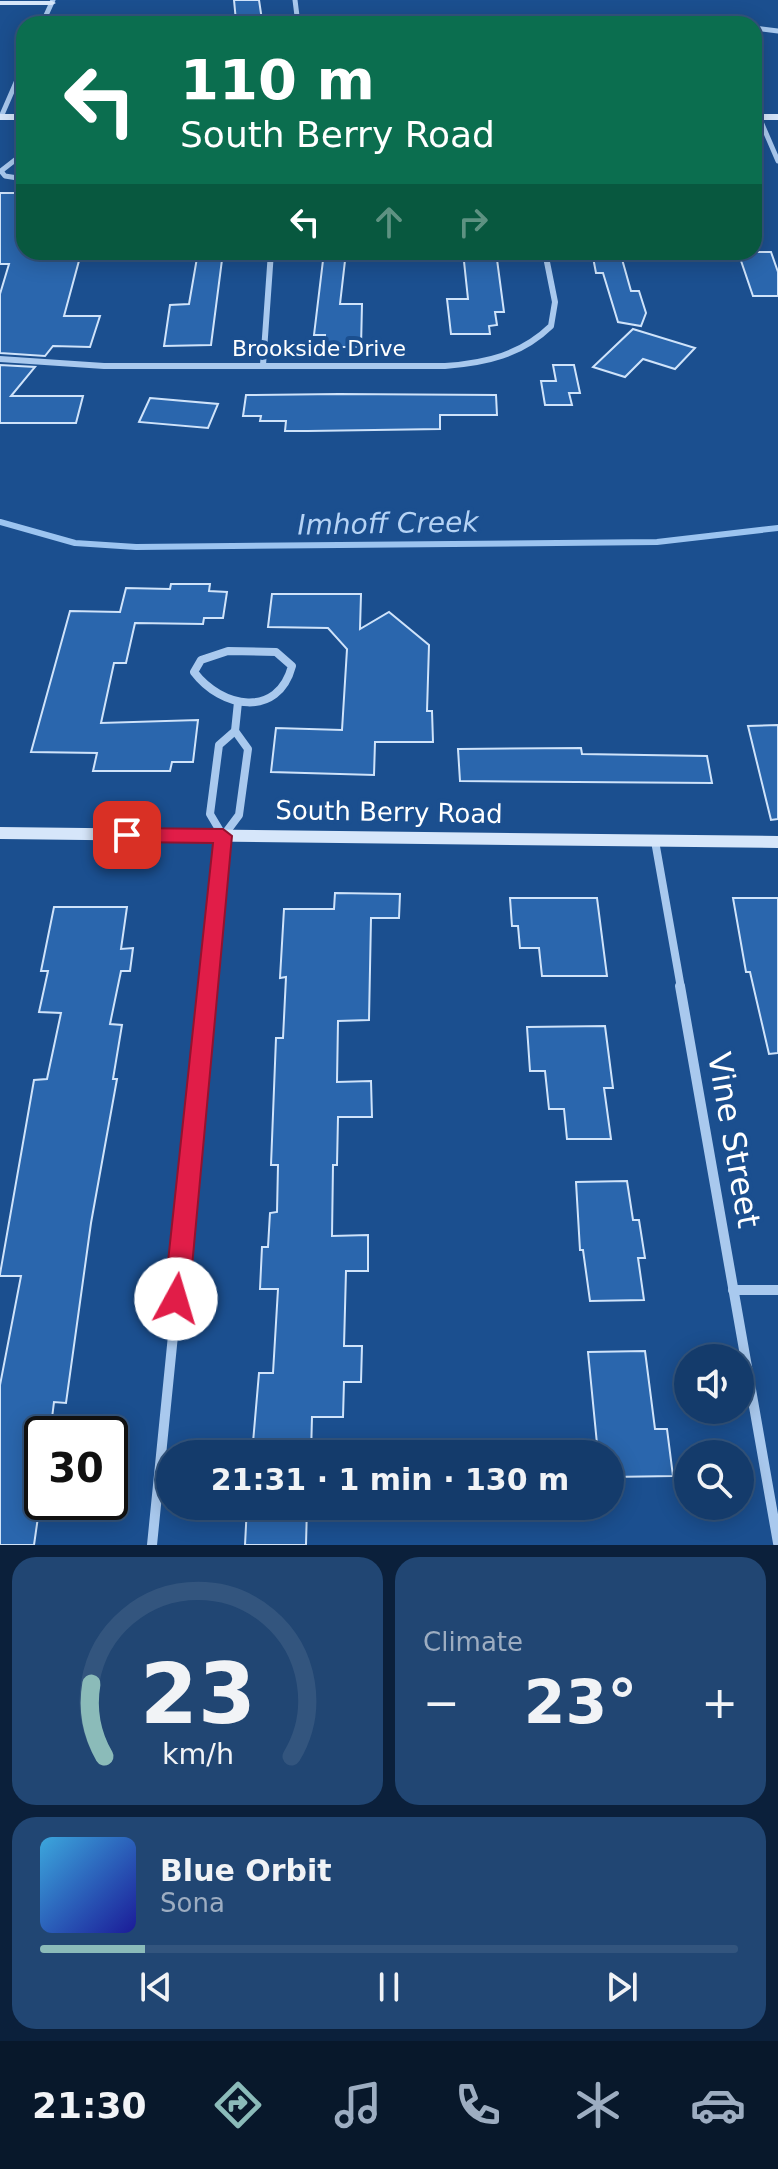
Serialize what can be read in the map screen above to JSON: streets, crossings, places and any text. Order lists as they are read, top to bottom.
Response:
{
  "streets": {
    "street": ["Brookside Drive", "South Berry Road", "Vine Street"]
  },
  "crossings": [
    ["South Berry Road", "Vine Street"]
  ],
  "water": ["Imhoff Creek"],
  "page": {
    "turn": ["110 m", "South Berry Road"],
    "limit": "30",
    "trip": "21:31 · 1 min · 130 m",
    "tile": "Climate",
    "heat": ["−", "23°", "+"],
    "song": ["Blue Orbit", "Sona"],
    "tabs": "21:30",
    "gauge": ["23", "km/h"]
  }
}
